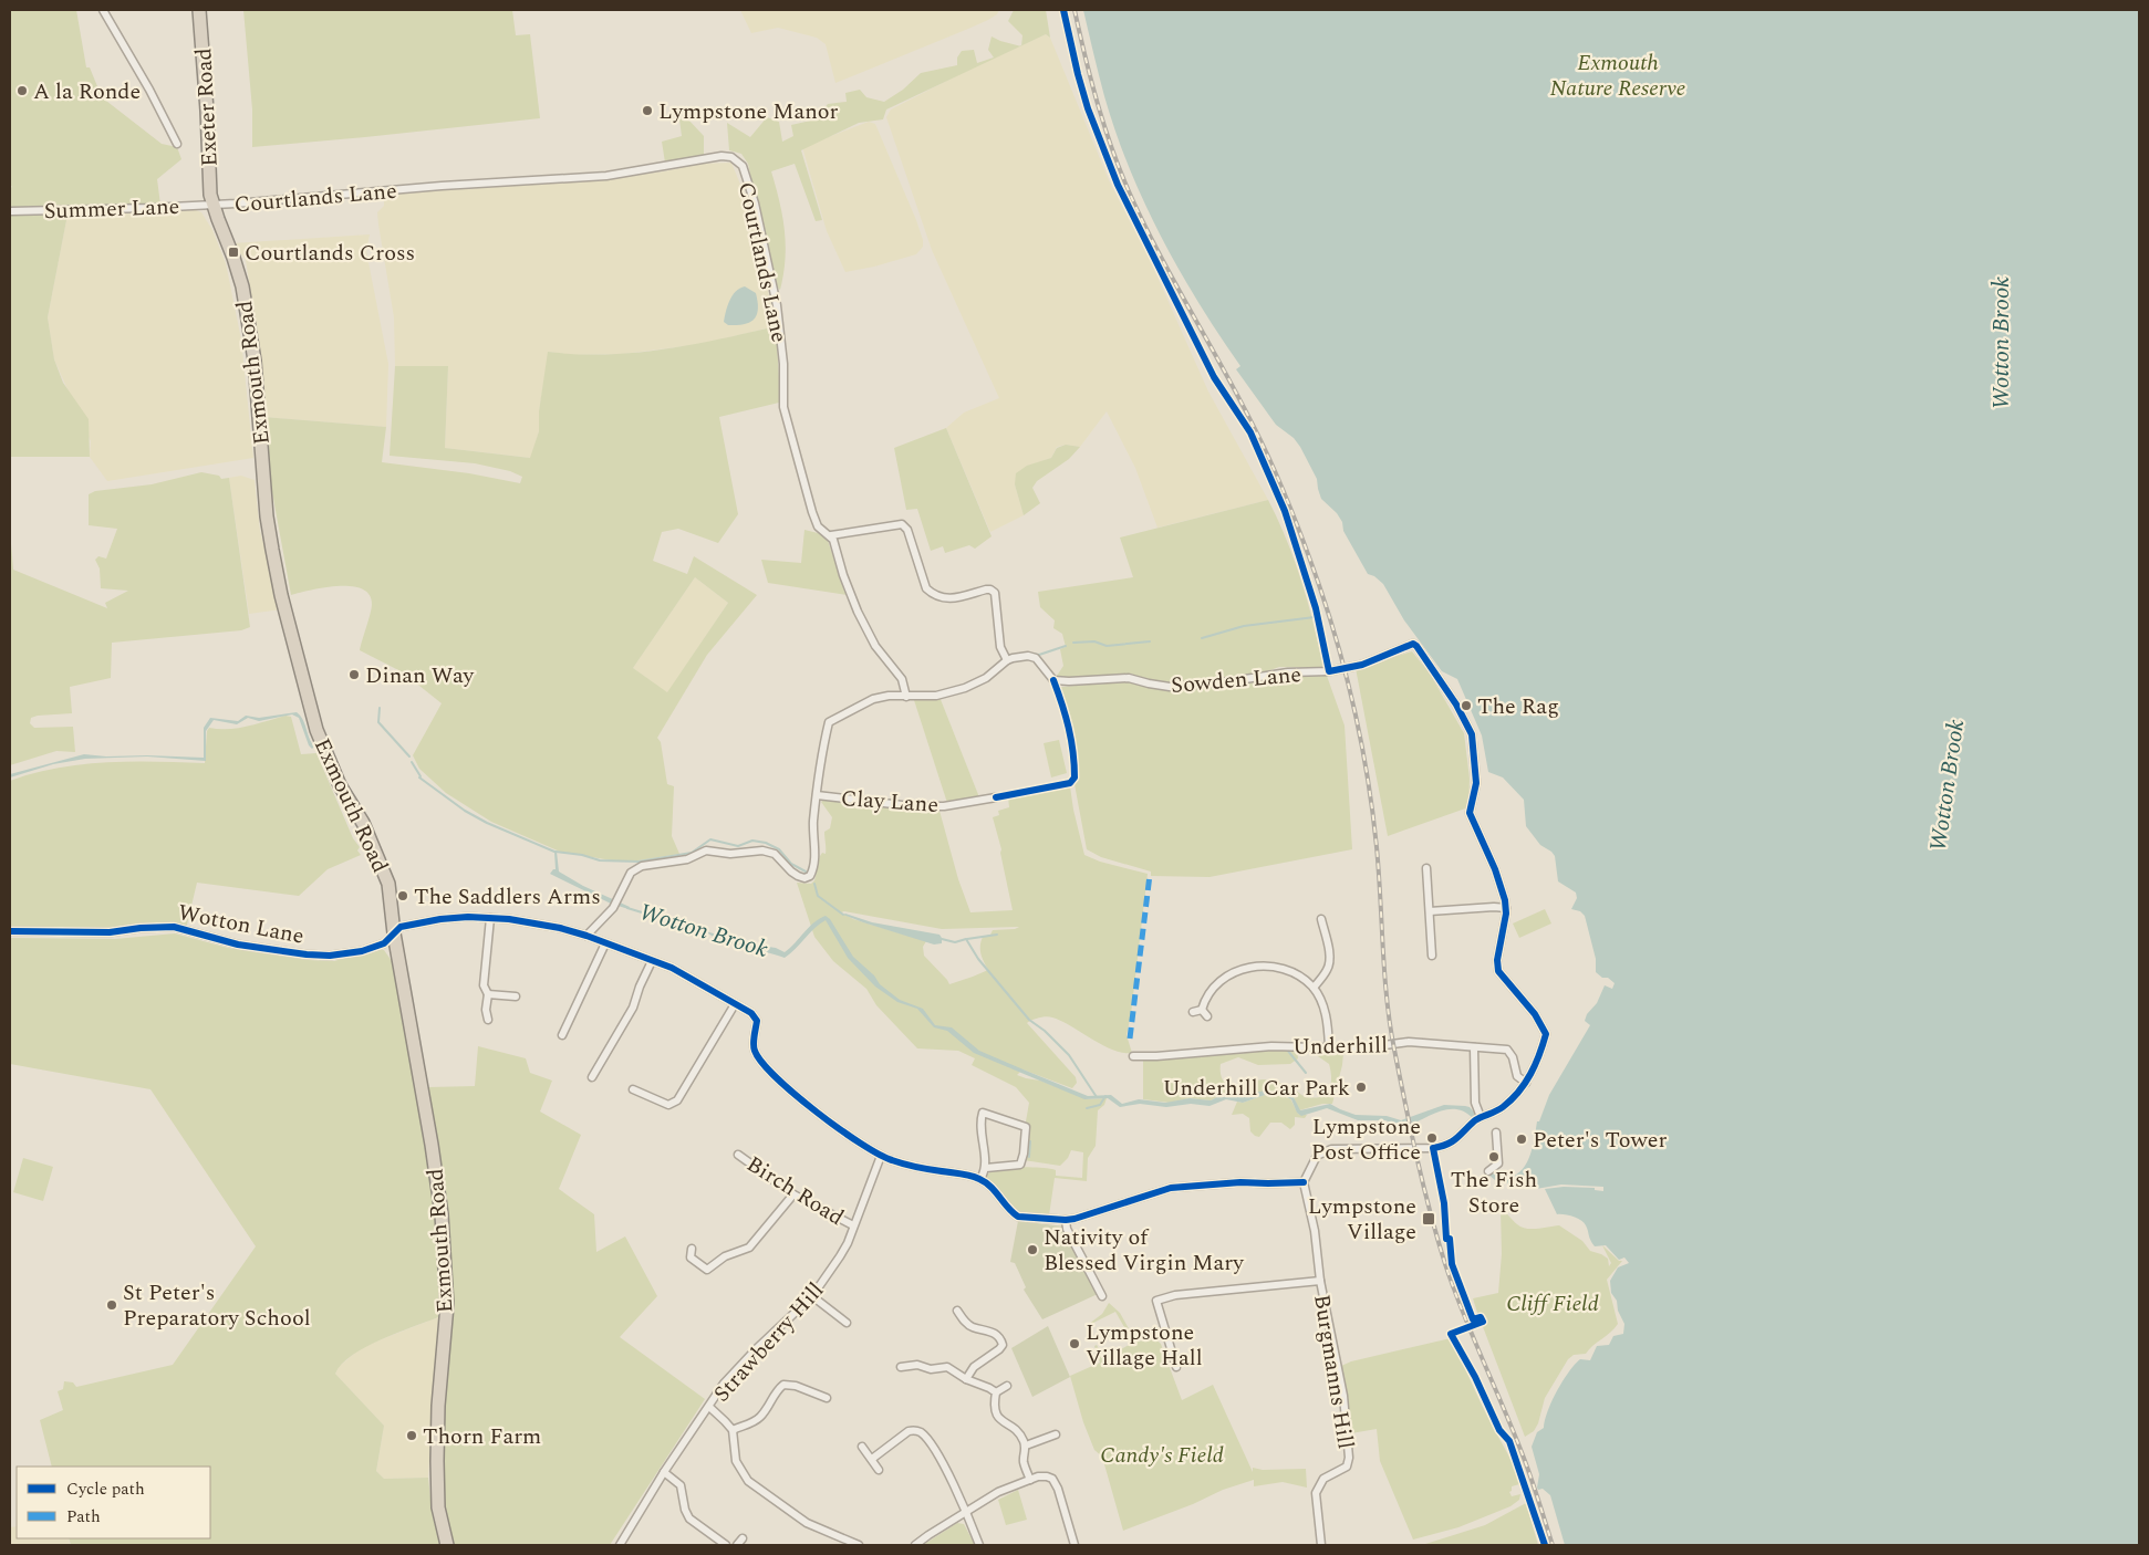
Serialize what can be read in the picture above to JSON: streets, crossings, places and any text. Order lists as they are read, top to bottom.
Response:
{
  "streets": {
    "highway": ["Exeter Road", "Exmouth Road"],
    "street": [
      "Courtlands Lane",
      "Summer Lane",
      "Sowden Lane",
      "Clay Lane",
      "Wotton Lane",
      "Underhill",
      "Birch Road",
      "Strawberry Hill",
      "Burgmanns Hill"
    ]
  },
  "crossings": [
    ["Exeter Road", "Courtlands Lane"],
    ["Exeter Road", "Summer Lane"],
    ["Exeter Road", "Exmouth Road"],
    ["Courtlands Lane", "Summer Lane"],
    ["Courtlands Lane", "Exmouth Road"],
    ["Summer Lane", "Exmouth Road"],
    ["Exmouth Road", "Wotton Lane"],
    ["Sowden Lane", "Underhill"],
    ["Wotton Lane", "Strawberry Hill"],
    ["Birch Road", "Strawberry Hill"]
  ],
  "water": ["Wotton Brook"],
  "parks": ["Exmouth Nature Reserve", "Cliff Field", "Candy's Field"],
  "places": {
    "other": [
      "A la Ronde",
      "Lympstone Manor",
      "Dinan Way",
      "The Rag",
      "The Saddlers Arms",
      "Underhill Car Park",
      "Lympstone Post Office",
      "Peter's Tower",
      "The Fish Store",
      "Nativity of Blessed Virgin Mary",
      "St Peter's Preparatory School",
      "Lympstone Village Hall",
      "Thorn Farm"
    ],
    "transit": ["Courtlands Cross", "Lympstone Village"]
  },
  "legend": ["Cycle path", "Path"]
}
